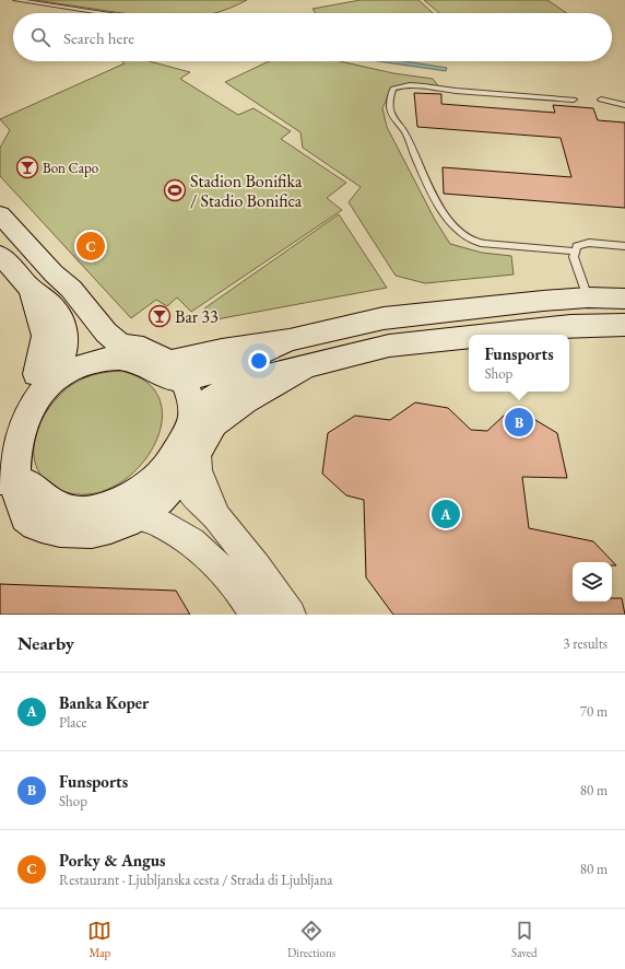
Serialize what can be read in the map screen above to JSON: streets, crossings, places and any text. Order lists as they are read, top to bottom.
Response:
{
  "places": {
    "bar": ["Bon Capo", "Bar 33"],
    "sports": ["Stadion Bonifika / Stadio Bonifica"]
  },
  "page": {
    "search": "Search here",
    "pins": ["C", "B", "A"],
    "popup": ["Funsports", "Shop"],
    "heading": ["Nearby", "3 results"],
    "list": [
      {
        "mark": "A",
        "name": "Banka Koper",
        "note": "Place",
        "value": "70 m"
      },
      {
        "mark": "B",
        "name": "Funsports",
        "note": "Shop",
        "value": "80 m"
      },
      {
        "mark": "C",
        "name": "Porky & Angus",
        "note": "Restaurant · Ljubljanska cesta / Strada di Ljubljana",
        "value": "80 m"
      }
    ],
    "nav": ["Map", "Directions", "Saved"]
  }
}
